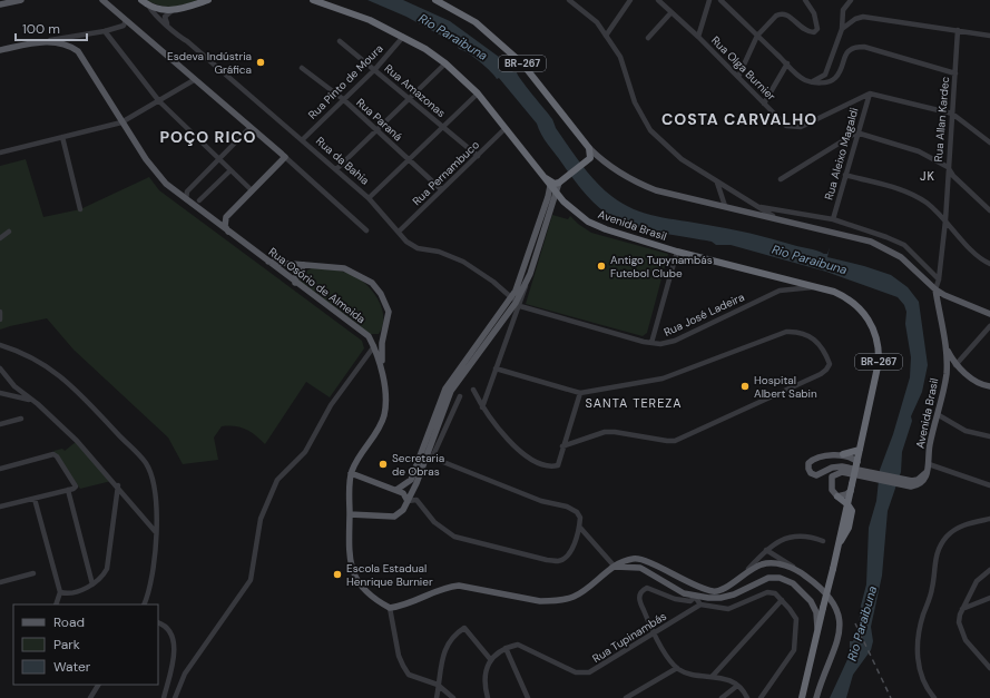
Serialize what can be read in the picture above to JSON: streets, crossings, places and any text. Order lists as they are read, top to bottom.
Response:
{
  "streets": {
    "highway": ["BR-267", "Avenida Brasil"],
    "main road": ["Rua Osório de Almeida"],
    "street": [
      "Rua Olga Burnier",
      "Rua Pinto de Moura",
      "Rua Amazonas",
      "Rua Paraná",
      "Rua Allan Kardec",
      "Rua Aleixo Magaldi",
      "Rua da Bahia",
      "Rua Pernambuco",
      "Rua José Ladeira",
      "Rua Tupinambás"
    ]
  },
  "crossings": [
    ["Rua Olga Burnier", "Rua Aleixo Magaldi"],
    ["Rua Pinto de Moura", "Rua Amazonas"],
    ["Rua Pinto de Moura", "Rua Paraná"],
    ["Rua Pinto de Moura", "Rua da Bahia"],
    ["Rua Pinto de Moura", "Avenida Brasil"],
    ["Rua Amazonas", "Rua Pernambuco"],
    ["Rua Paraná", "Rua Pernambuco"],
    ["Rua Allan Kardec", "Avenida Brasil"],
    ["Rua da Bahia", "Rua Pernambuco"],
    ["Rua da Bahia", "Rua José Ladeira"],
    ["Rua Pernambuco", "Avenida Brasil"],
    ["Avenida Brasil", "Rua José Ladeira"]
  ],
  "districts": [
    "COSTA CARVALHO",
    "POÇO RICO",
    "JK",
    "SANTA TEREZA"
  ],
  "water": ["Rio Paraibuna"],
  "places": [
    "Esdeva Indústria Gráfica",
    "Antigo Tupynambás Futebol Clube",
    "Hospital Albert Sabin",
    "Secretaria de Obras",
    "Escola Estadual Henrique Burnier"
  ],
  "legend": ["Road", "Park", "Water"],
  "scale_bar": "100 m"
}
